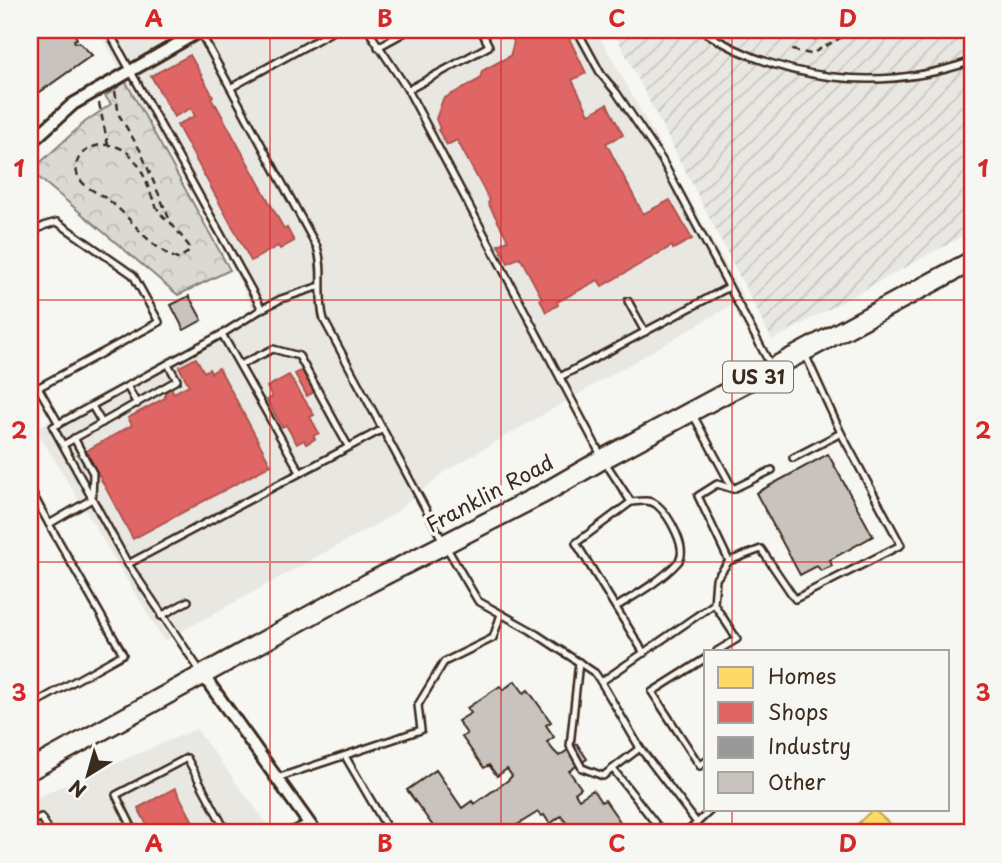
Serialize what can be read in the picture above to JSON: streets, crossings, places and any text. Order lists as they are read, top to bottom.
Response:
{
  "streets": {
    "main road": ["US 31", "Franklin Road"]
  },
  "legend": [
    "Homes",
    "Shops",
    "Industry",
    "Other"
  ],
  "north": "bottom left",
  "grid": {
    "columns": [
      "A",
      "B",
      "C",
      "D"
    ],
    "rows": ["1", "2", "3"]
  }
}
